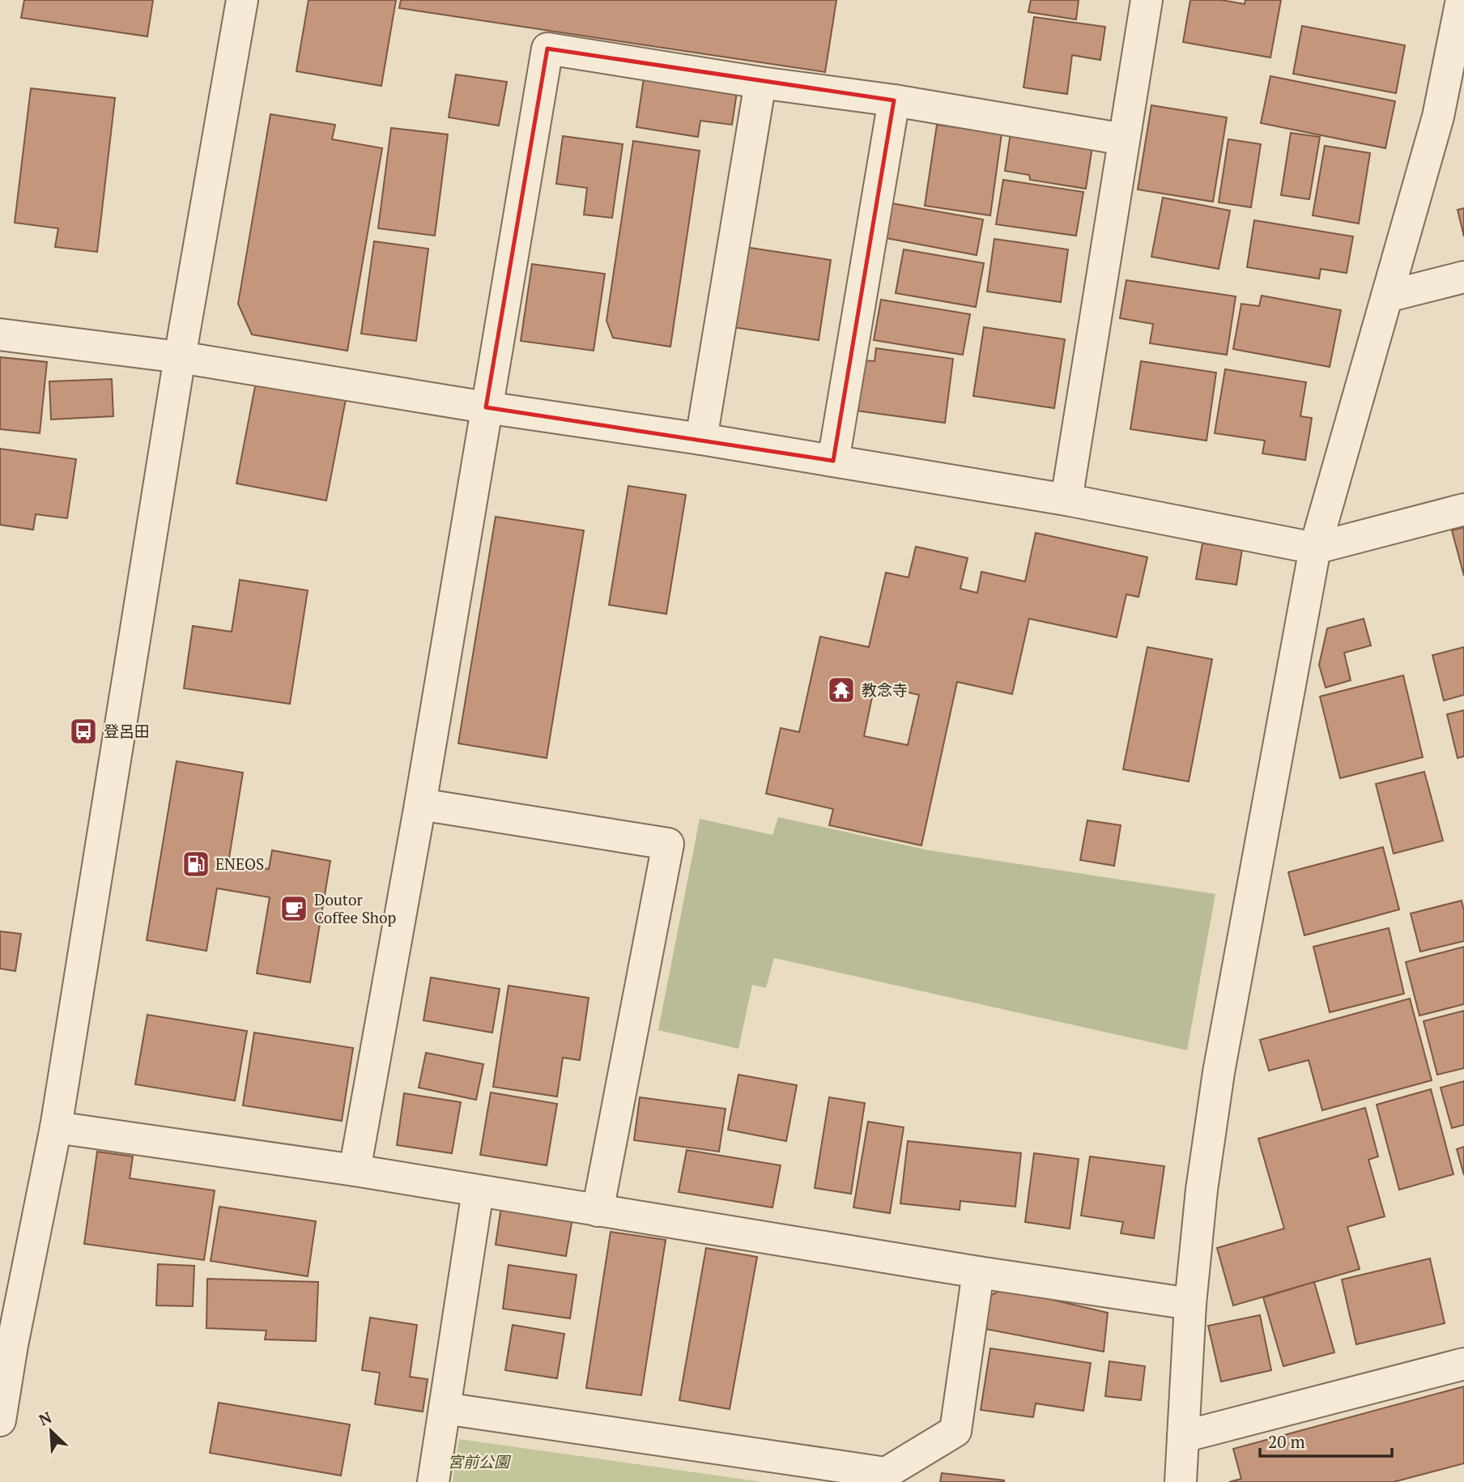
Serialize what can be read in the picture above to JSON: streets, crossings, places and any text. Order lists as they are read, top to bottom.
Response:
{
  "parks": ["宮前公園"],
  "places": {
    "temple": ["教念寺"],
    "bus stop": ["登呂田"],
    "fuel station": ["ENEOS"],
    "cafe": ["Doutor Coffee Shop"]
  },
  "scale_bar": "20 m",
  "north": "top left"
}
